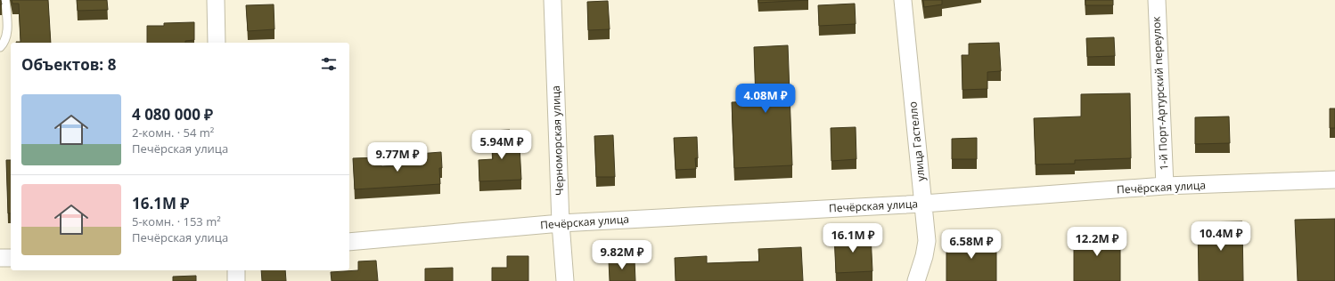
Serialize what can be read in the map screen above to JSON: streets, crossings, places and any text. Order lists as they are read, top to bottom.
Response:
{
  "streets": {
    "street": [
      "1-й Порт-Артурский переулок",
      "Черноморская улица",
      "улица Гастелло",
      "Печёрская улица"
    ]
  },
  "crossings": [
    ["1-й Порт-Артурский переулок", "Печёрская улица"],
    ["Черноморская улица", "Печёрская улица"],
    ["улица Гастелло", "Печёрская улица"]
  ],
  "page": {
    "heading": "Объектов: 8",
    "price": [
      "4.08M ₽",
      "5.94M ₽",
      "9.77M ₽",
      "10.4M ₽",
      "16.1M ₽",
      "12.2M ₽",
      "6.58M ₽",
      "9.82M ₽"
    ],
    "list": [
      {
        "name": "4 080 000 ₽",
        "note": "2-комн. · 54 m² · Печёрская улица"
      },
      {
        "name": "16.1M ₽",
        "note": "5-комн. · 153 m² · Печёрская улица"
      }
    ]
  }
}
